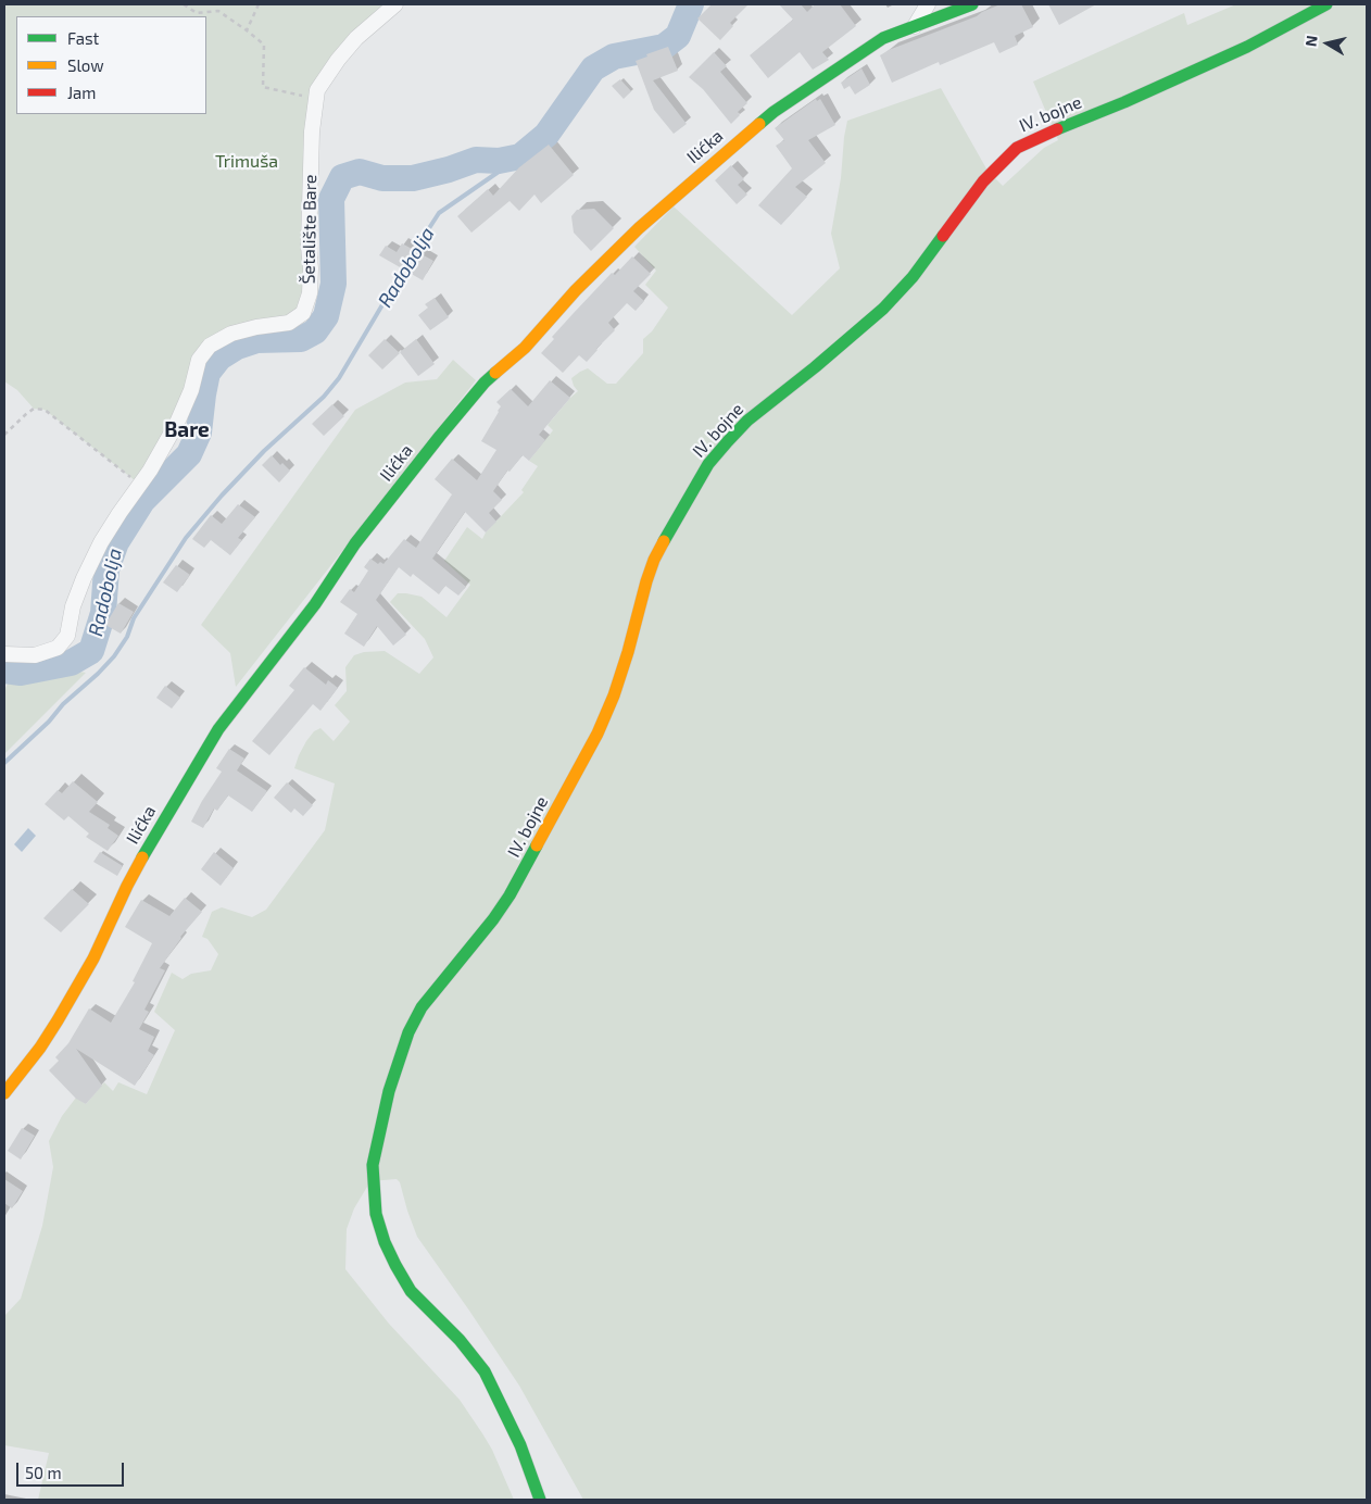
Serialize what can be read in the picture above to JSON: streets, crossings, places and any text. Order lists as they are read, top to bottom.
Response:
{
  "streets": {
    "main road": ["IV. bojne", "Ilićka"],
    "street": ["Šetalište Bare"]
  },
  "districts": ["Bare"],
  "water": ["Radobolja"],
  "parks": ["Trimuša"],
  "legend": ["Fast", "Slow", "Jam"],
  "scale_bar": "50 m",
  "north": "left"
}
